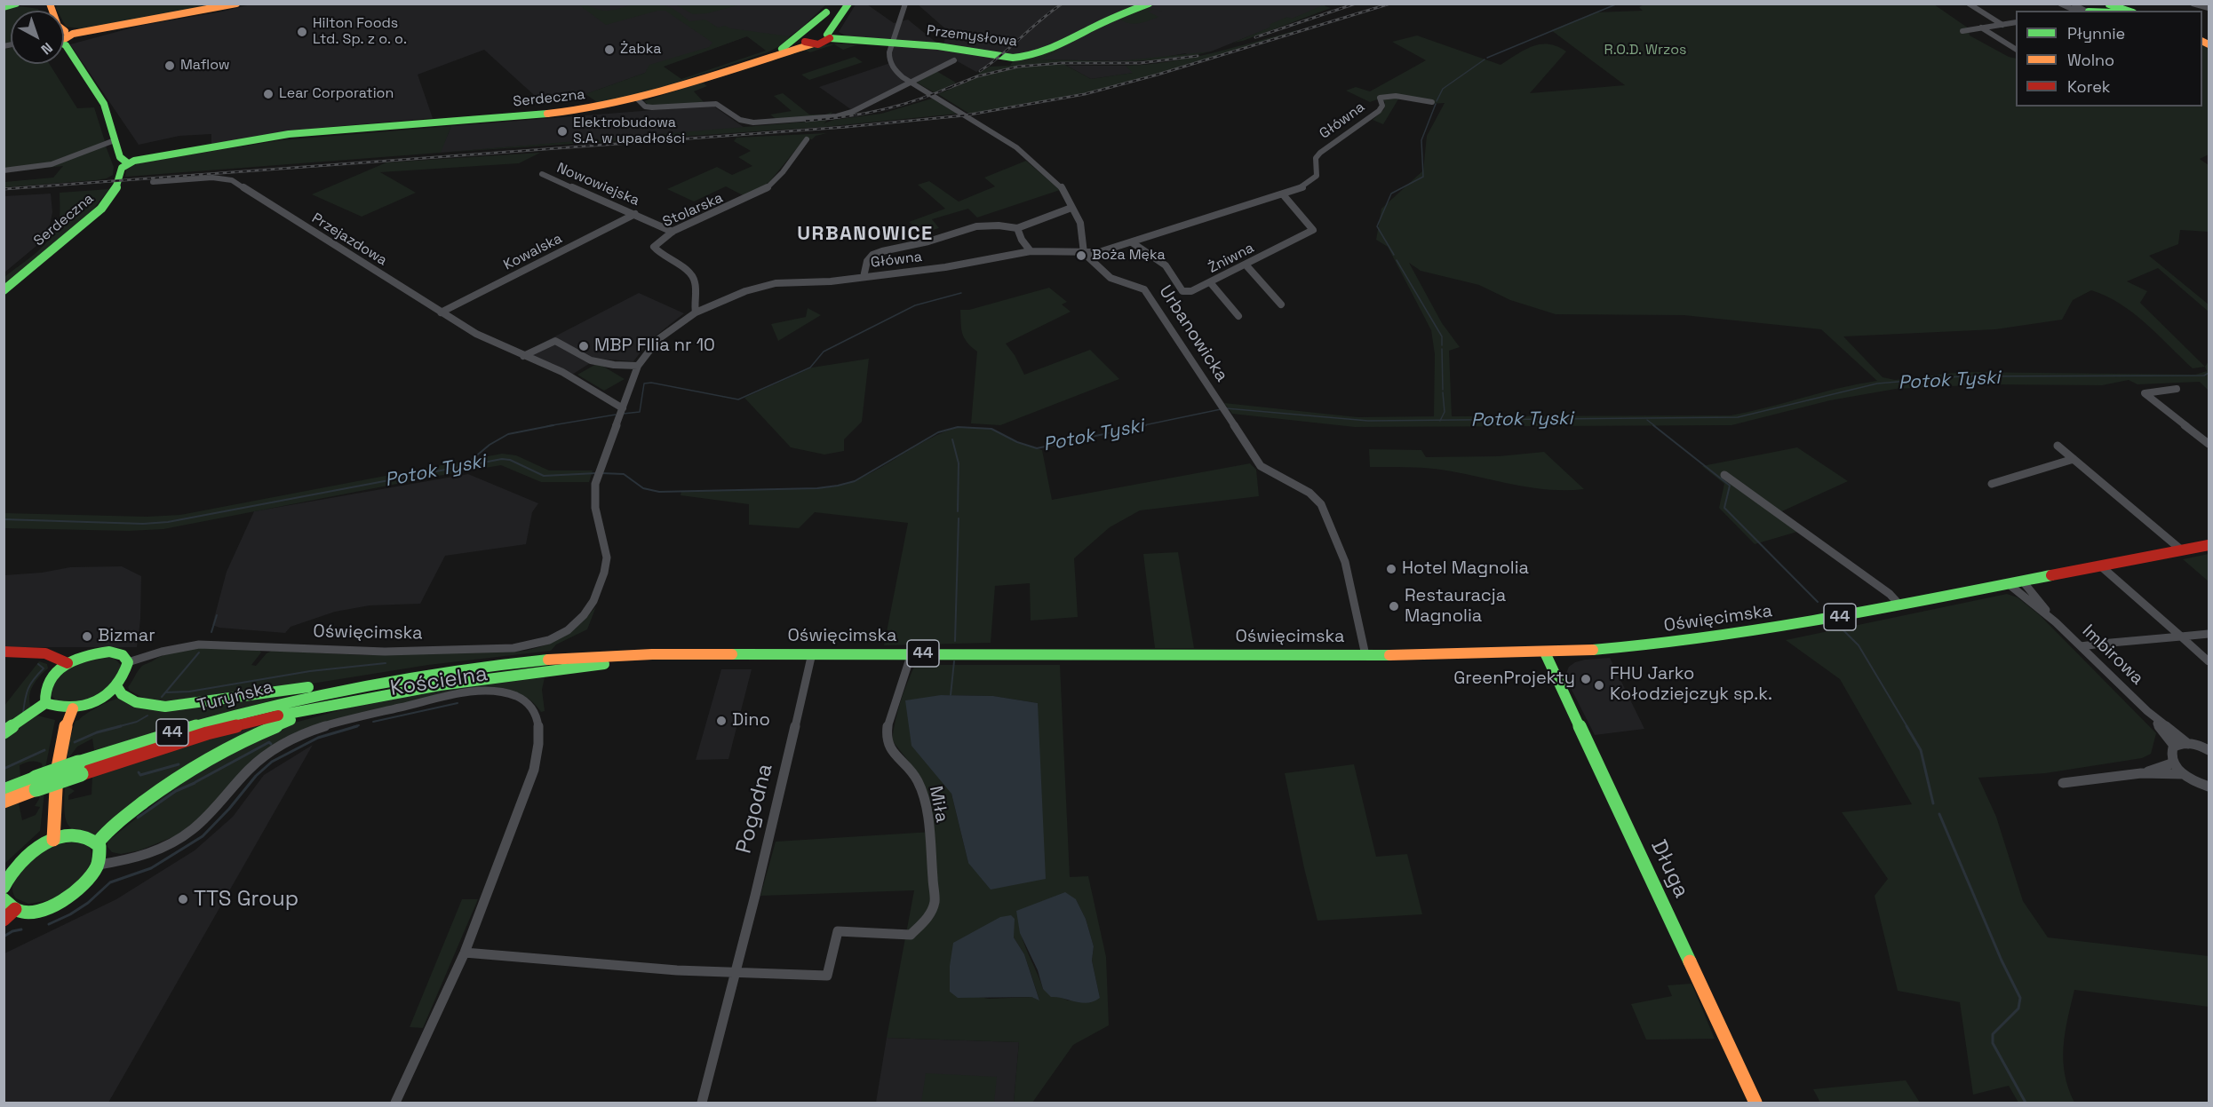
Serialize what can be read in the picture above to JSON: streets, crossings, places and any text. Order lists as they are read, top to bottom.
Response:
{
  "streets": {
    "main road": [
      "Przemysłowa",
      "Serdeczna",
      "44",
      "Oświęcimska",
      "Turyńska",
      "Długa"
    ],
    "street": [
      "Główna",
      "Nowowiejska",
      "Stolarska",
      "Przejazdowa",
      "Kowalska",
      "Żniwna",
      "Urbanowicka",
      "Imbirowa",
      "Kościelna",
      "Miła",
      "Pogodna"
    ]
  },
  "crossings": [
    ["Główna", "Stolarska"],
    ["Główna", "Przejazdowa"],
    ["Główna", "Żniwna"],
    ["Główna", "Urbanowicka"],
    ["Główna", "Oświęcimska"],
    ["Nowowiejska", "Stolarska"],
    ["Nowowiejska", "Kowalska"],
    ["Przejazdowa", "Kowalska"],
    ["Urbanowicka", "Oświęcimska"],
    ["Oświęcimska", "Imbirowa"],
    ["Oświęcimska", "Turyńska"],
    ["Oświęcimska", "Miła"],
    ["Oświęcimska", "Pogodna"],
    ["Oświęcimska", "Długa"],
    ["Miła", "Pogodna"]
  ],
  "districts": ["URBANOWICE"],
  "water": ["Potok Tyski"],
  "parks": ["R.O.D. Wrzos"],
  "places": [
    "Hilton Foods Ltd. Sp. z o. o.",
    "Żabka",
    "Maflow",
    "Lear Corporation",
    "Elektrobudowa S.A. w upadłości",
    "Boża Męka",
    "MBP FIlia nr 10",
    "Hotel Magnolia",
    "Restauracja Magnolia",
    "Bizmar",
    "GreenProjekty",
    "FHU Jarko Kołodziejczyk sp.k.",
    "Dino",
    "TTS Group"
  ],
  "legend": ["Płynnie", "Wolno", "Korek"],
  "north": "bottom right"
}
